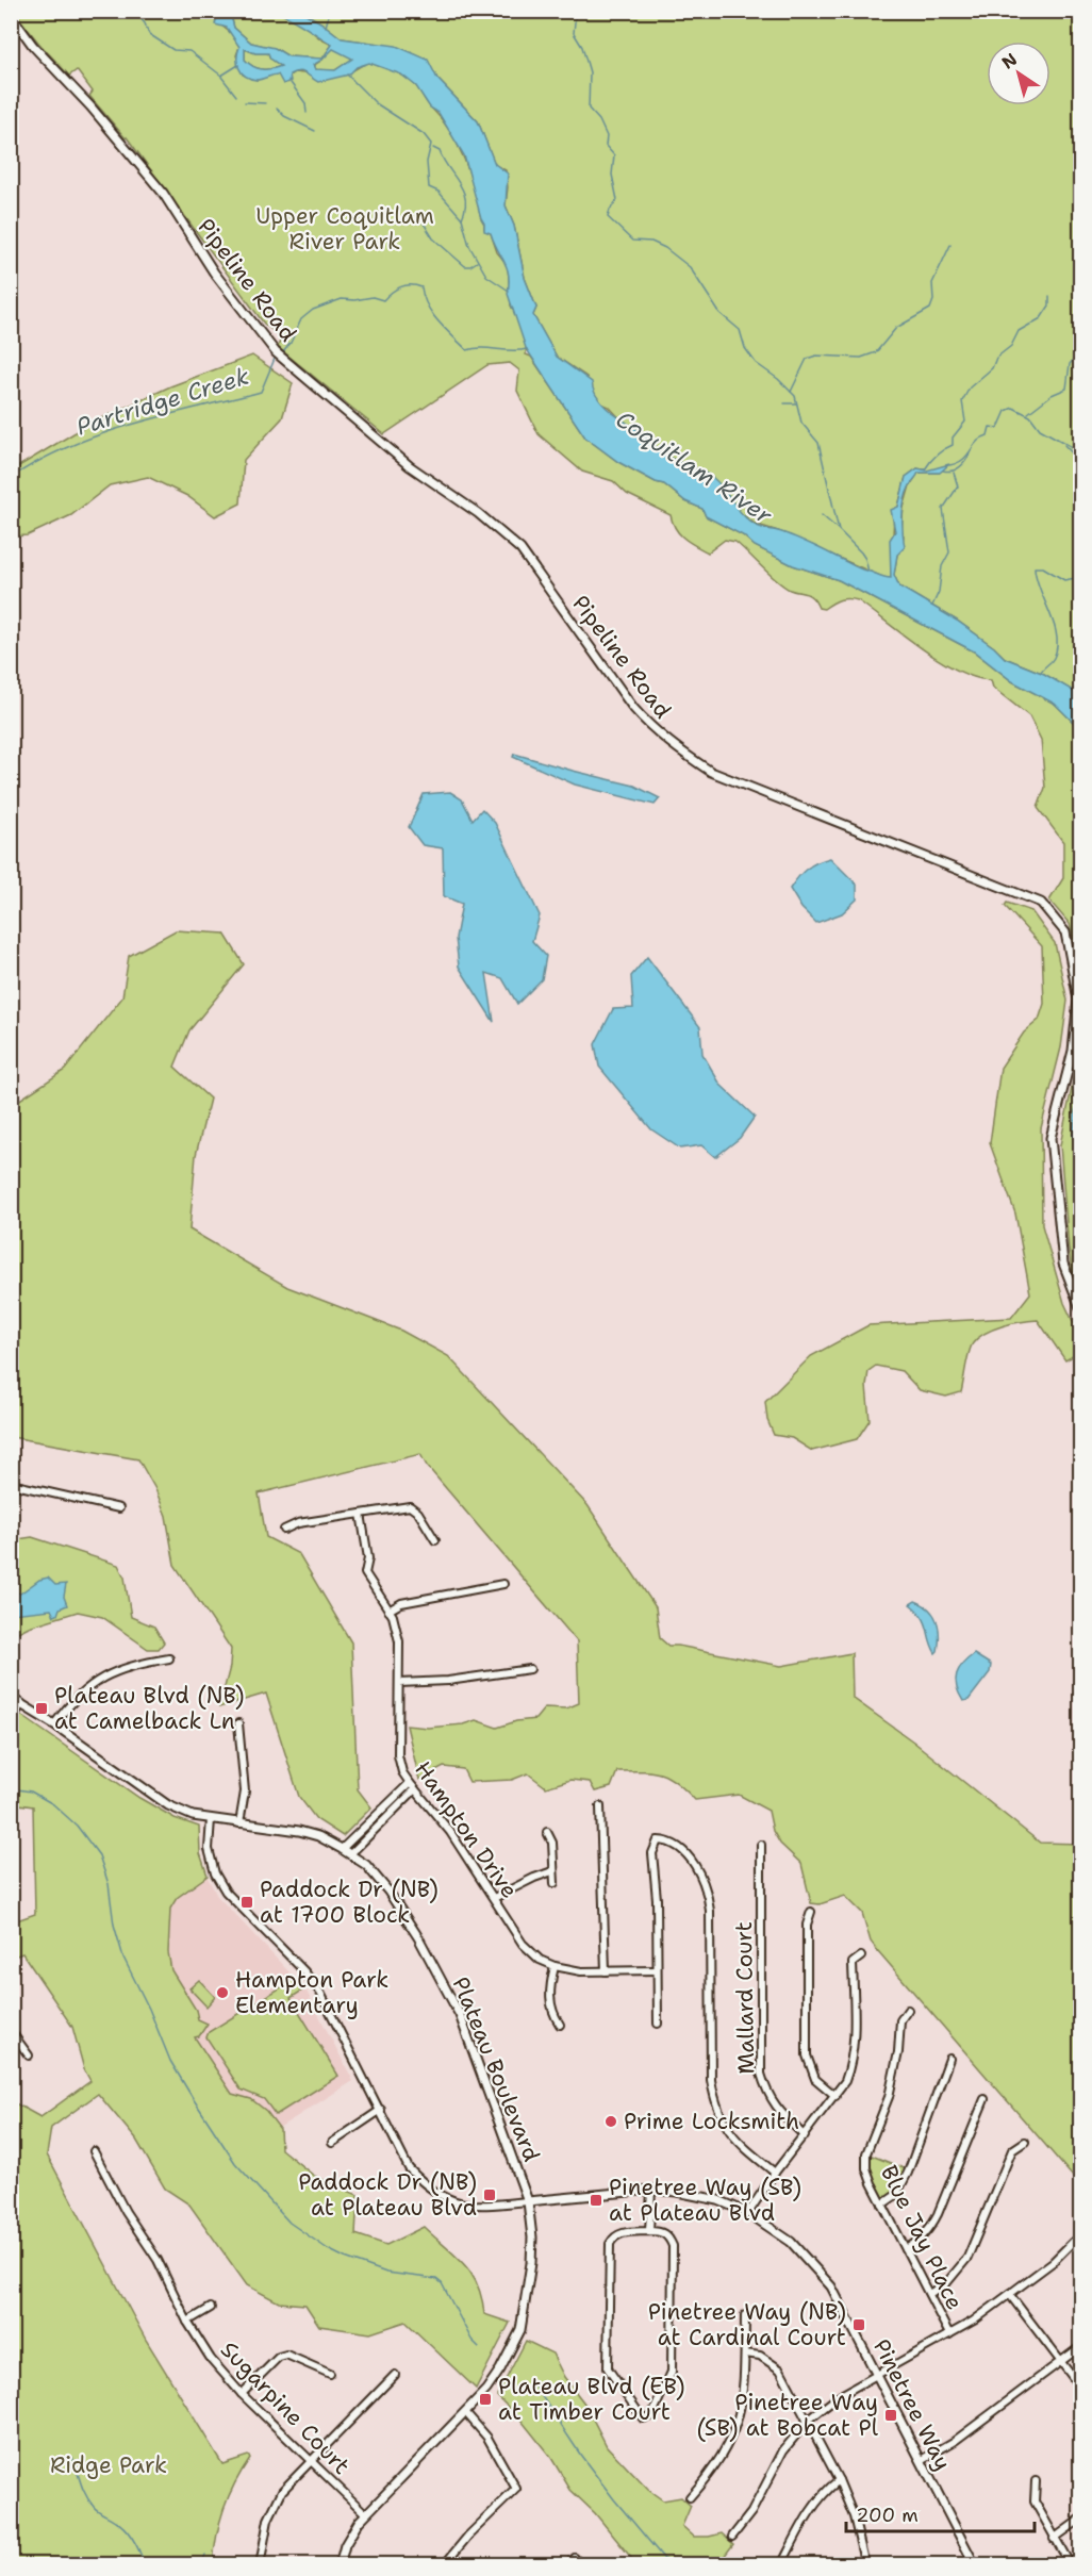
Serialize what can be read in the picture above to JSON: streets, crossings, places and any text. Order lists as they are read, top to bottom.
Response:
{
  "streets": {
    "street": [
      "Pipeline Road",
      "Hampton Drive",
      "Mallard Court",
      "Plateau Boulevard",
      "Blue Jay Place",
      "Pinetree Way",
      "Sugarpine Court"
    ]
  },
  "crossings": [
    ["Plateau Boulevard", "Pinetree Way"],
    ["Plateau Boulevard", "Sugarpine Court"]
  ],
  "water": ["Partridge Creek", "Coquitlam River"],
  "parks": ["Upper Coquitlam River Park", "Ridge Park"],
  "places": {
    "transit": [
      "Plateau Blvd (NB) at Camelback Ln",
      "Paddock Dr (NB) at 1700 Block",
      "Paddock Dr (NB) at Plateau Blvd",
      "Pinetree Way (SB) at Plateau Blvd",
      "Pinetree Way (NB) at Cardinal Court",
      "Plateau Blvd (EB) at Timber Court",
      "Pinetree Way (SB) at Bobcat Pl"
    ],
    "other": ["Hampton Park Elementary", "Prime Locksmith"]
  },
  "scale_bar": "200 m",
  "north": "top left"
}
